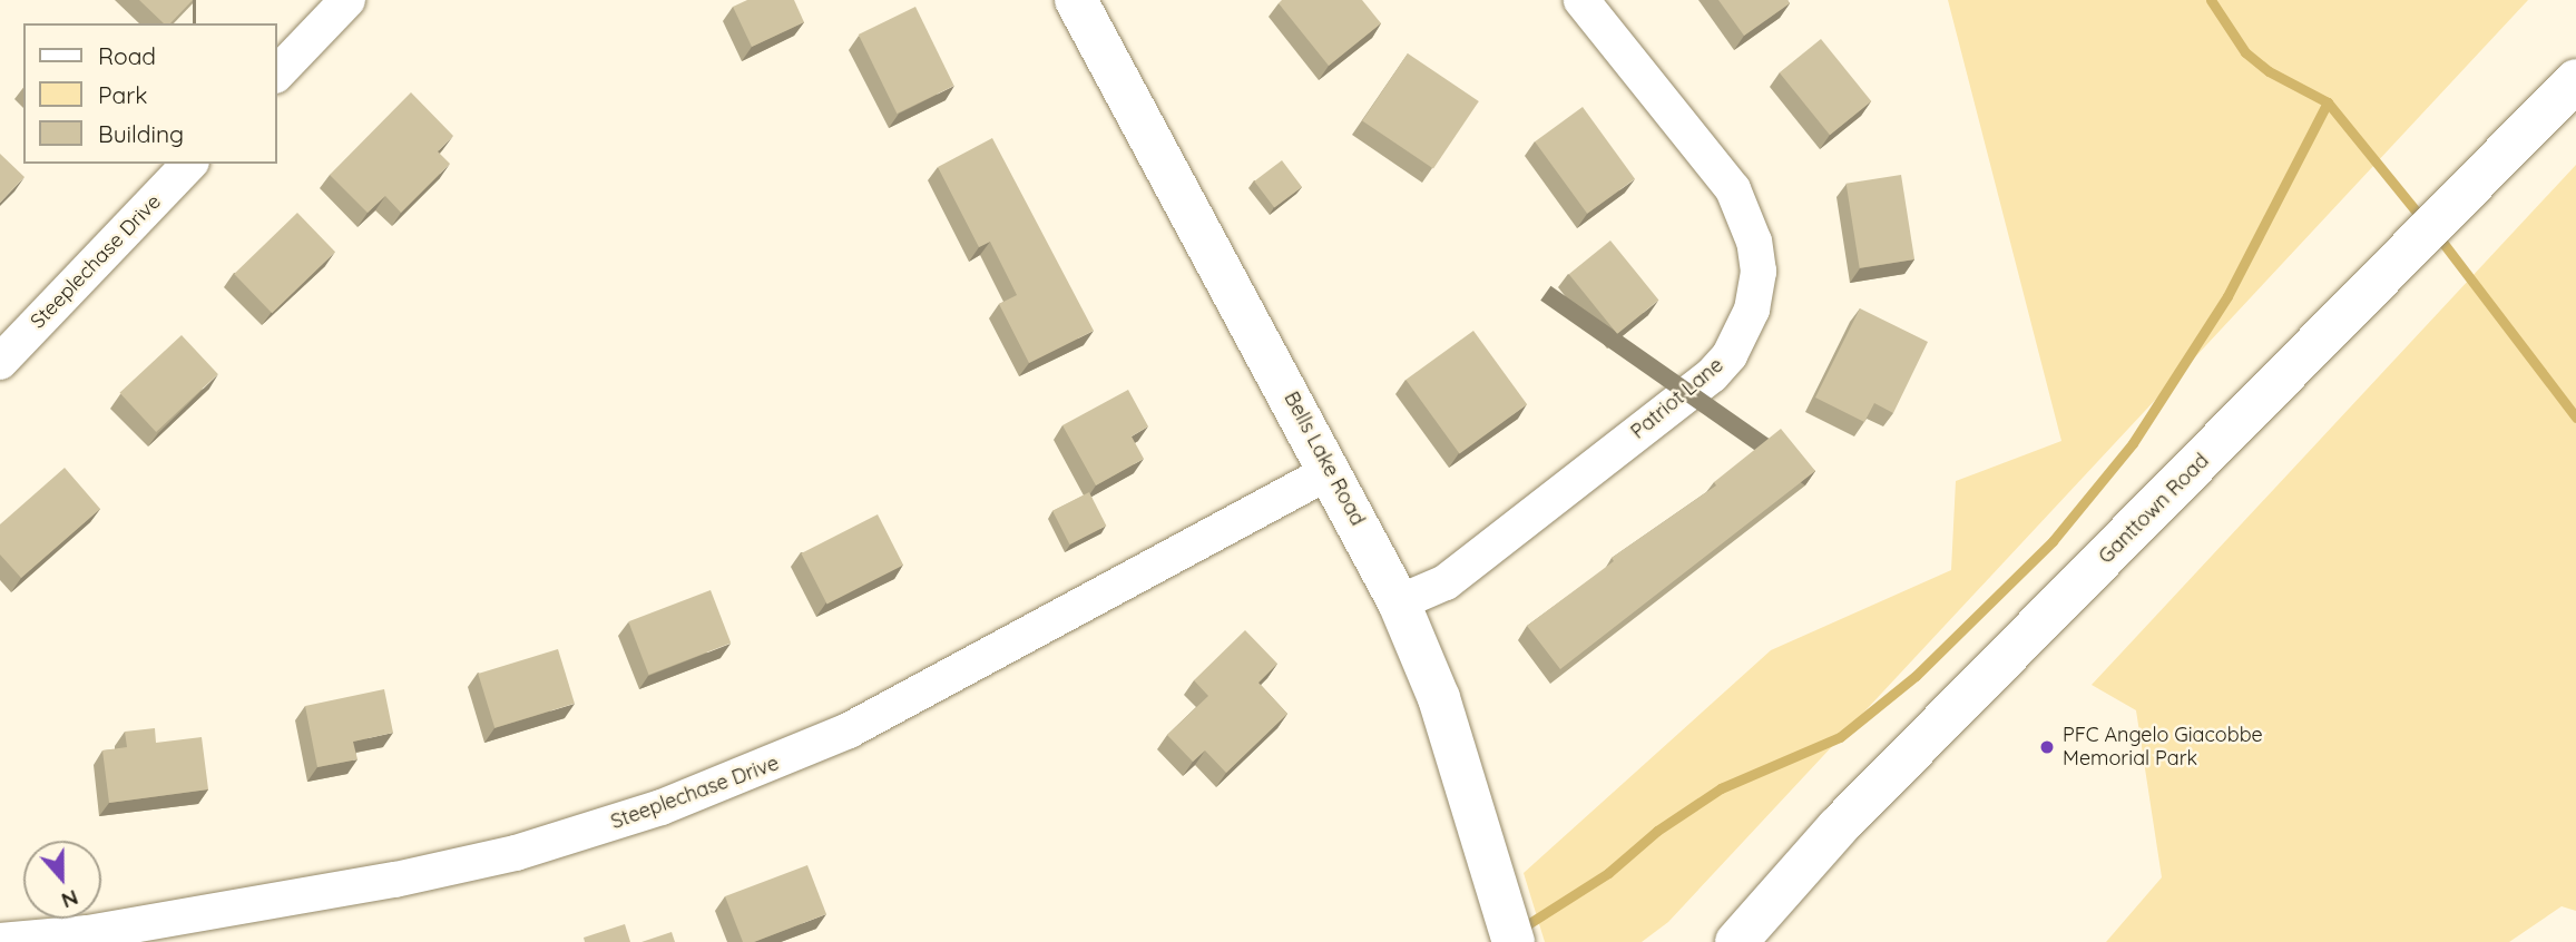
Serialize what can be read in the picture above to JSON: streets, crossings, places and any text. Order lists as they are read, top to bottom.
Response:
{
  "streets": {
    "street": [
      "Steeplechase Drive",
      "Patriot Lane",
      "Bells Lake Road",
      "Ganttown Road"
    ]
  },
  "crossings": [
    ["Steeplechase Drive", "Bells Lake Road"],
    ["Patriot Lane", "Bells Lake Road"]
  ],
  "places": ["PFC Angelo Giacobbe Memorial Park"],
  "legend": ["Road", "Park", "Building"],
  "north": "bottom"
}
